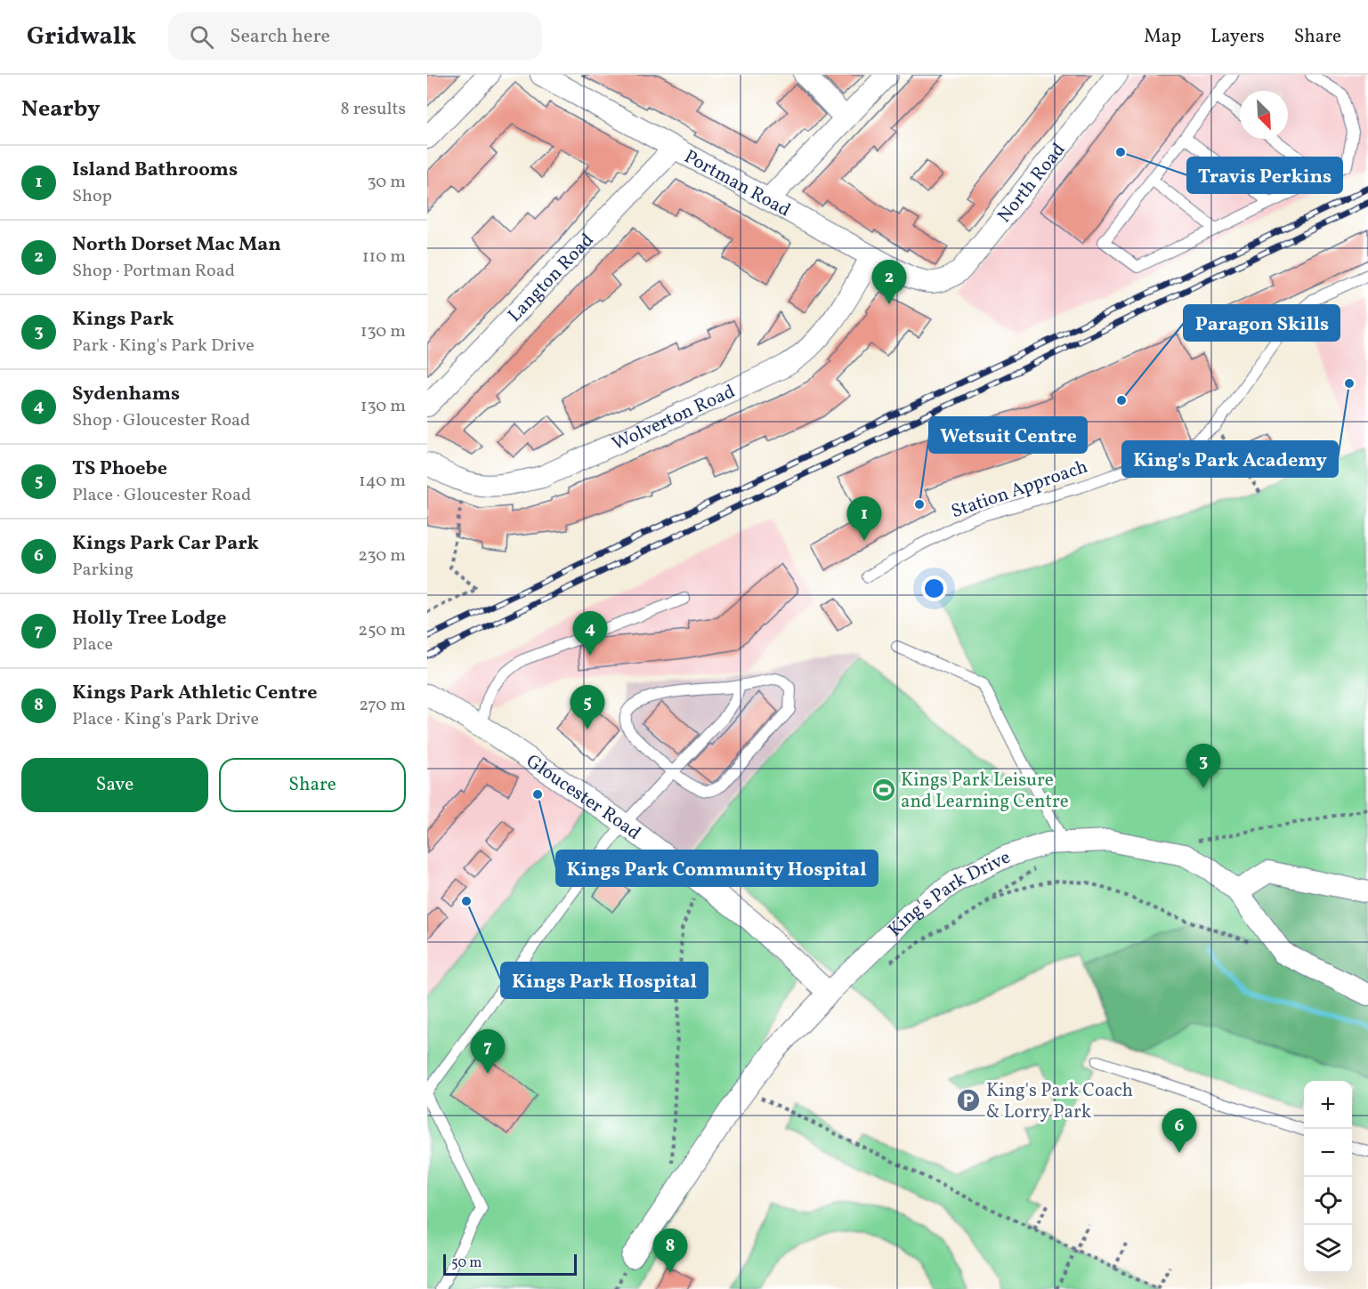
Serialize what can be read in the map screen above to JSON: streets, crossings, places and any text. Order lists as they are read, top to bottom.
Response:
{
  "streets": {
    "street": [
      "North Road",
      "Portman Road",
      "Langton Road",
      "Wolverton Road",
      "Gloucester Road",
      "King's Park Drive"
    ],
    "lane": ["Station Approach"]
  },
  "crossings": [
    ["North Road", "Portman Road"],
    ["Portman Road", "Langton Road"],
    ["Portman Road", "Wolverton Road"],
    ["Gloucester Road", "King's Park Drive"]
  ],
  "places": {
    "other": [
      "Travis Perkins",
      "King's Park Academy",
      "Paragon Skills",
      "Wetsuit Centre",
      "Kings Park Community Hospital",
      "Kings Park Hospital"
    ],
    "sports": ["Kings Park Leisure and Learning Centre"],
    "parking": ["King's Park Coach & Lorry Park"]
  },
  "scale_bar": "50 m",
  "north": "bottom right",
  "page": {
    "header": "Gridwalk",
    "search": "Search here",
    "nav": ["Map", "Layers", "Share"],
    "heading": ["Nearby", "8 results"],
    "list": [
      {
        "mark": "1",
        "name": "Island Bathrooms",
        "note": "Shop",
        "value": "30 m"
      },
      {
        "mark": "2",
        "name": "North Dorset Mac Man",
        "note": "Shop · Portman Road",
        "value": "110 m"
      },
      {
        "mark": "3",
        "name": "Kings Park",
        "note": "Park · King's Park Drive",
        "value": "130 m"
      },
      {
        "mark": "4",
        "name": "Sydenhams",
        "note": "Shop · Gloucester Road",
        "value": "130 m"
      },
      {
        "mark": "5",
        "name": "TS Phoebe",
        "note": "Place · Gloucester Road",
        "value": "140 m"
      },
      {
        "mark": "6",
        "name": "Kings Park Car Park",
        "note": "Parking",
        "value": "230 m"
      },
      {
        "mark": "7",
        "name": "Holly Tree Lodge",
        "note": "Place",
        "value": "250 m"
      },
      {
        "mark": "8",
        "name": "Kings Park Athletic Centre",
        "note": "Place · King's Park Drive",
        "value": "270 m"
      }
    ],
    "pins": [
      "2",
      "1",
      "4",
      "5",
      "3",
      "7",
      "6",
      "8"
    ],
    "buttons": ["Save", "Share"],
    "map_buttons": ["+", "−"],
    "scale": "50 m"
  }
}
